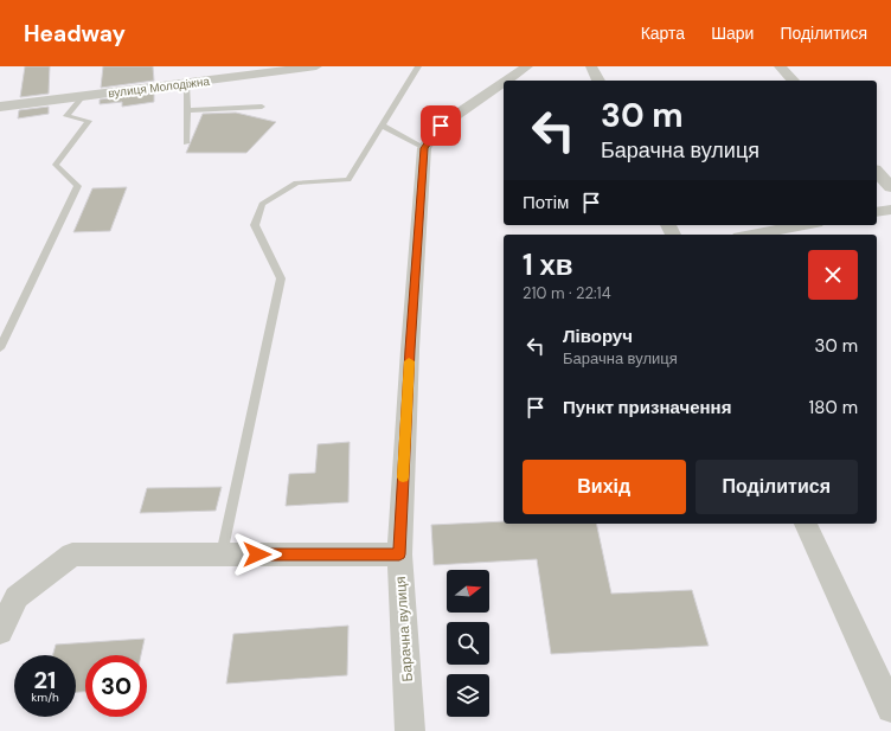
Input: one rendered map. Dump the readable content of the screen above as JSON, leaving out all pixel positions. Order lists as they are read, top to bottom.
{
  "streets": {
    "street": ["вулиця Молодіжна", "Барачна вулиця"]
  },
  "north": "right",
  "page": {
    "header": "Headway",
    "nav": ["Карта", "Шари", "Поділитися"],
    "turn": ["30 m", "Барачна вулиця"],
    "then": "Потім",
    "heading": ["1 хв", "210 m · 22:14"],
    "list": [
      {
        "name": "Ліворуч",
        "note": "Барачна вулиця",
        "value": "30 m"
      },
      {
        "name": "Пункт призначення",
        "value": "180 m"
      }
    ],
    "buttons": ["Вихід", "Поділитися"],
    "speed": "21 km/h",
    "limit": "30"
  }
}
